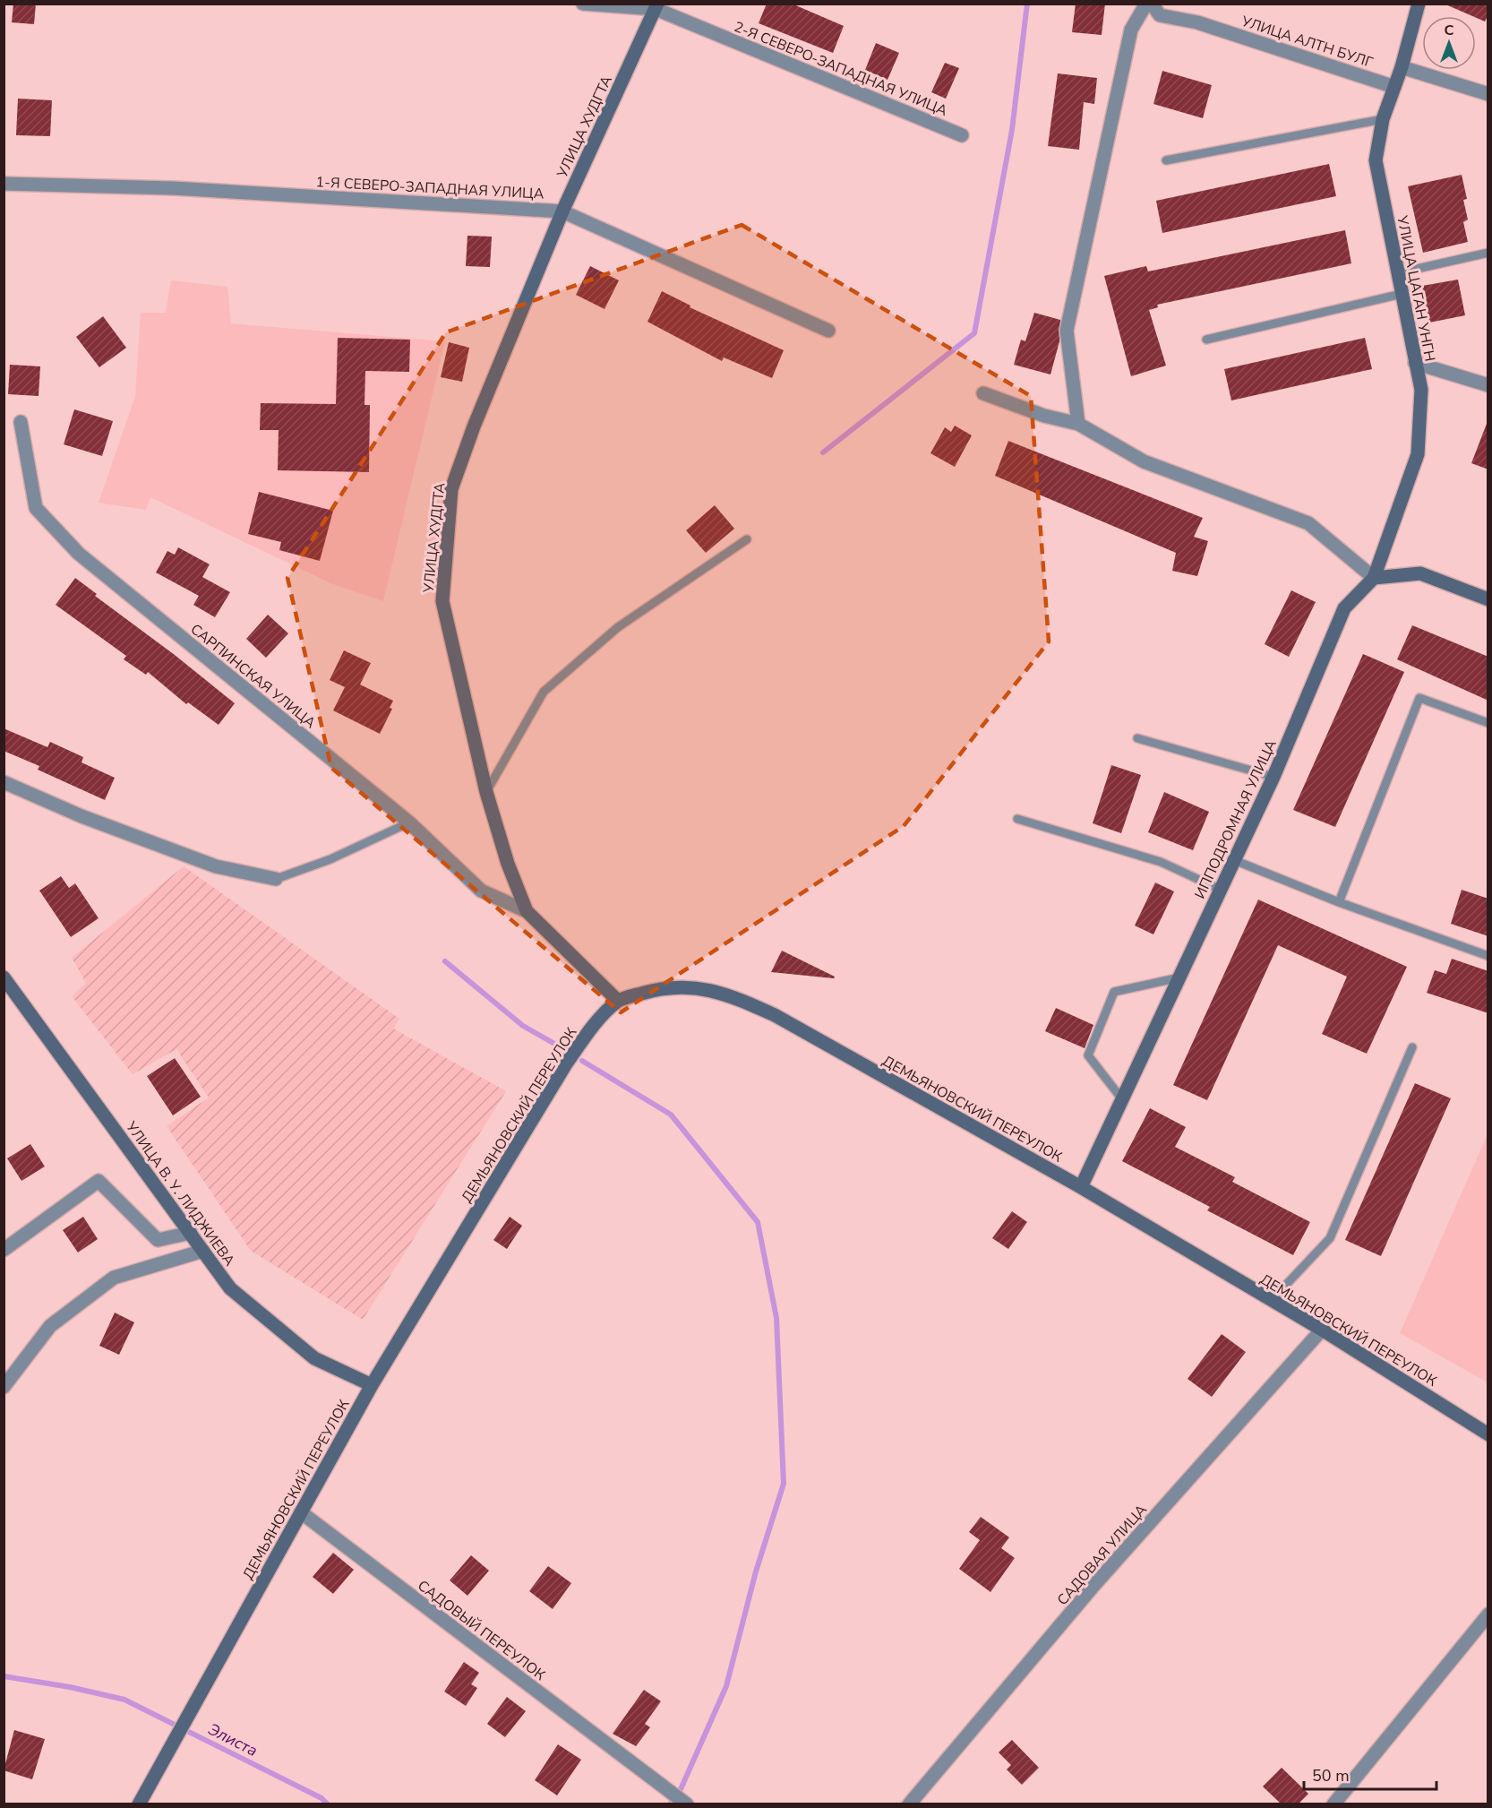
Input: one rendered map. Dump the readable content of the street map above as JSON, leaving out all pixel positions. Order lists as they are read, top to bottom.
{
  "streets": {
    "street": [
      "УЛИЦА АЛТН БУЛГ",
      "2-Я СЕВЕРО-ЗАПАДНАЯ УЛИЦА",
      "УЛИЦА ХУДГТА",
      "1-Я СЕВЕРО-ЗАПАДНАЯ УЛИЦА",
      "УЛИЦА ЦАГАН УНГН",
      "САРПИНСКАЯ УЛИЦА",
      "ИППОДРОМНАЯ УЛИЦА",
      "ДЕМЬЯНОВСКИЙ ПЕРЕУЛОК",
      "УЛИЦА В. У. ЛИДЖИЕВА",
      "САДОВАЯ УЛИЦА",
      "САДОВЫЙ ПЕРЕУЛОК"
    ]
  },
  "crossings": [
    ["УЛИЦА АЛТН БУЛГ", "УЛИЦА ЦАГАН УНГН"],
    ["2-Я СЕВЕРО-ЗАПАДНАЯ УЛИЦА", "УЛИЦА ХУДГТА"],
    ["УЛИЦА ХУДГТА", "1-Я СЕВЕРО-ЗАПАДНАЯ УЛИЦА"],
    ["УЛИЦА ХУДГТА", "САРПИНСКАЯ УЛИЦА"],
    ["УЛИЦА ХУДГТА", "ДЕМЬЯНОВСКИЙ ПЕРЕУЛОК"],
    ["УЛИЦА ЦАГАН УНГН", "ИППОДРОМНАЯ УЛИЦА"],
    ["ИППОДРОМНАЯ УЛИЦА", "ДЕМЬЯНОВСКИЙ ПЕРЕУЛОК"],
    ["ДЕМЬЯНОВСКИЙ ПЕРЕУЛОК", "УЛИЦА В. У. ЛИДЖИЕВА"],
    ["ДЕМЬЯНОВСКИЙ ПЕРЕУЛОК", "САДОВАЯ УЛИЦА"],
    ["ДЕМЬЯНОВСКИЙ ПЕРЕУЛОК", "САДОВЫЙ ПЕРЕУЛОК"]
  ],
  "water": ["Элиста"],
  "scale_bar": "50 m",
  "north": "top"
}
